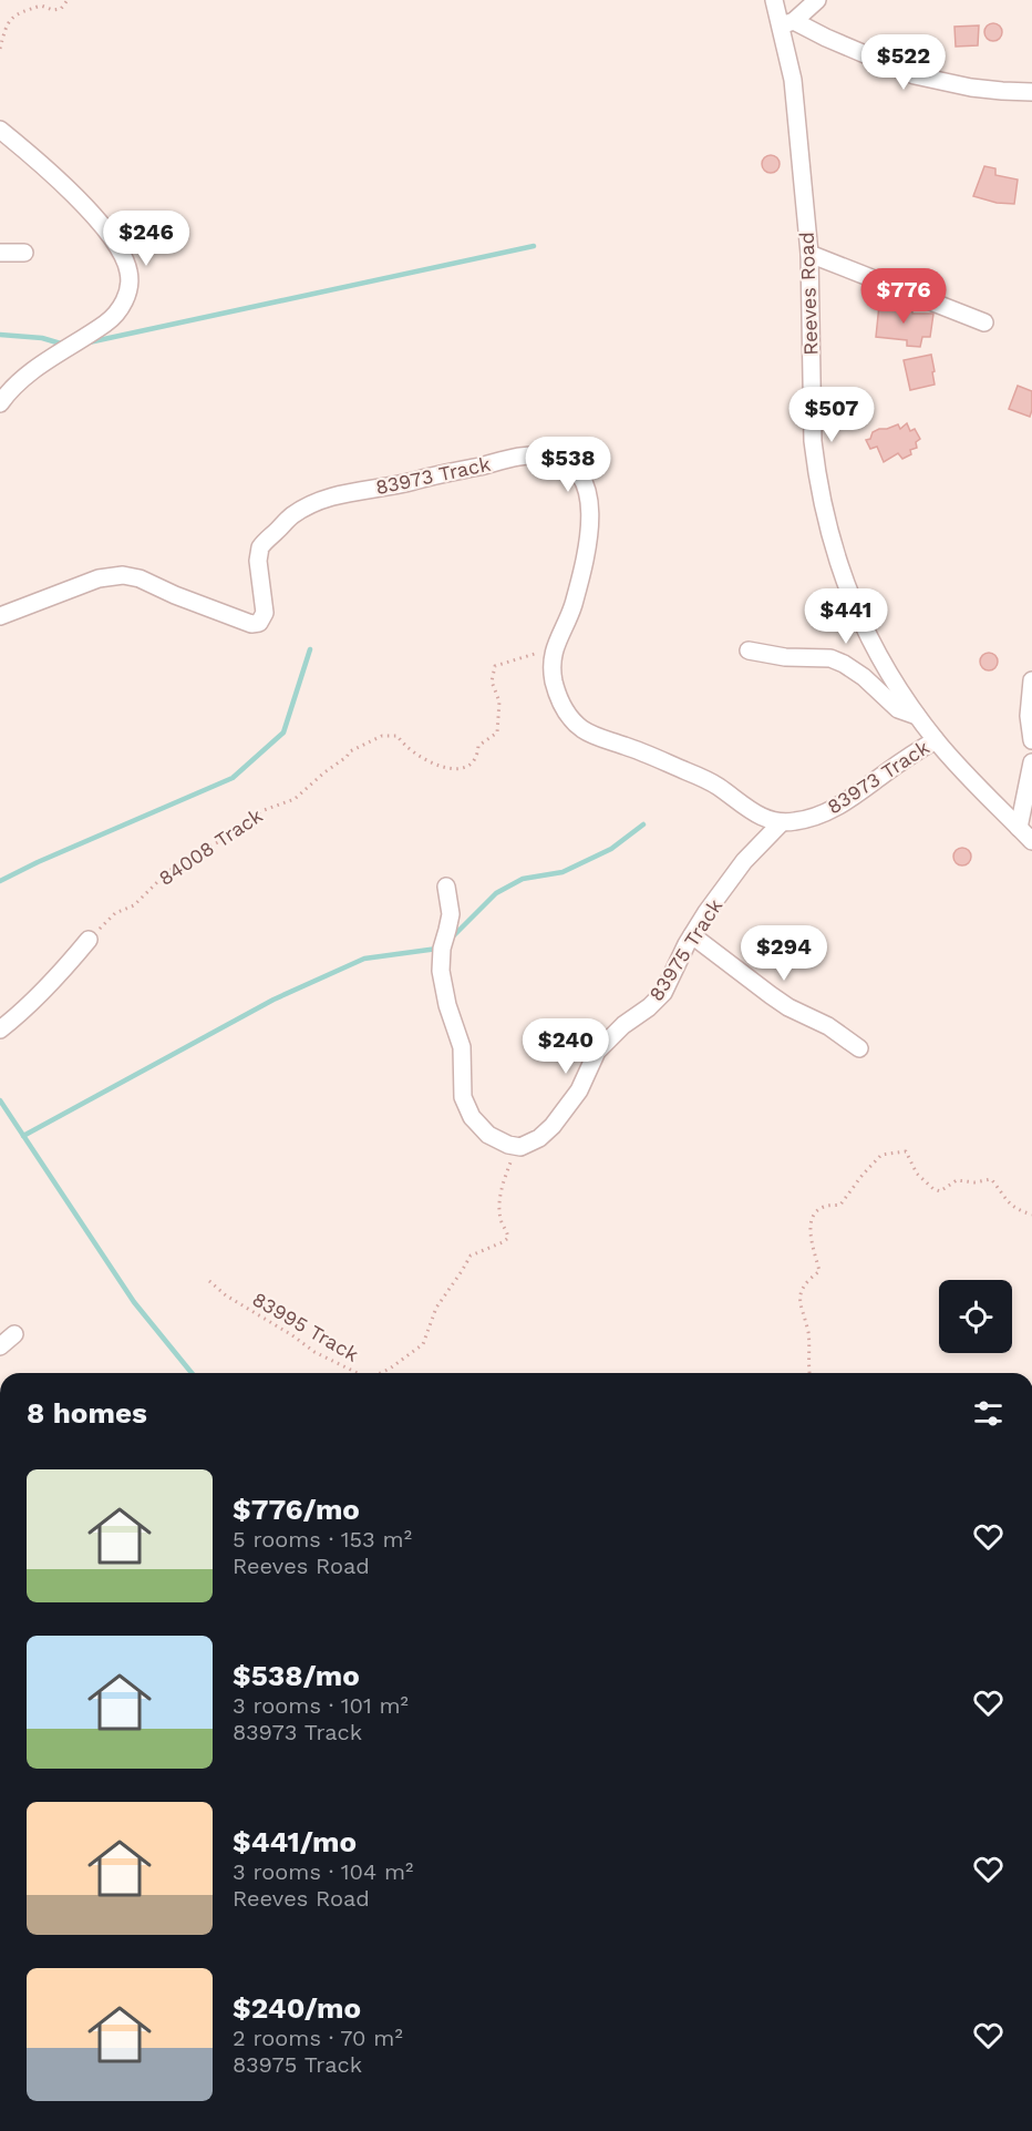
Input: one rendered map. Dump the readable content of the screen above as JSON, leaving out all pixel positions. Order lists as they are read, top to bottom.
{
  "streets": {
    "street": ["Reeves Road", "83973 Track", "83975 Track"],
    "path": ["84008 Track", "83995 Track"]
  },
  "crossings": [
    ["Reeves Road", "83973 Track"],
    ["83973 Track", "84008 Track"],
    ["83973 Track", "83975 Track"],
    ["83975 Track", "83995 Track"]
  ],
  "page": {
    "price": [
      "$522",
      "$246",
      "$776",
      "$507",
      "$538",
      "$441",
      "$294",
      "$240"
    ],
    "heading": "8 homes",
    "list": [
      {
        "name": "$776/mo",
        "note": "5 rooms · 153 m² · Reeves Road"
      },
      {
        "name": "$538/mo",
        "note": "3 rooms · 101 m² · 83973 Track"
      },
      {
        "name": "$441/mo",
        "note": "3 rooms · 104 m² · Reeves Road"
      },
      {
        "name": "$240/mo",
        "note": "2 rooms · 70 m² · 83975 Track"
      }
    ]
  }
}
